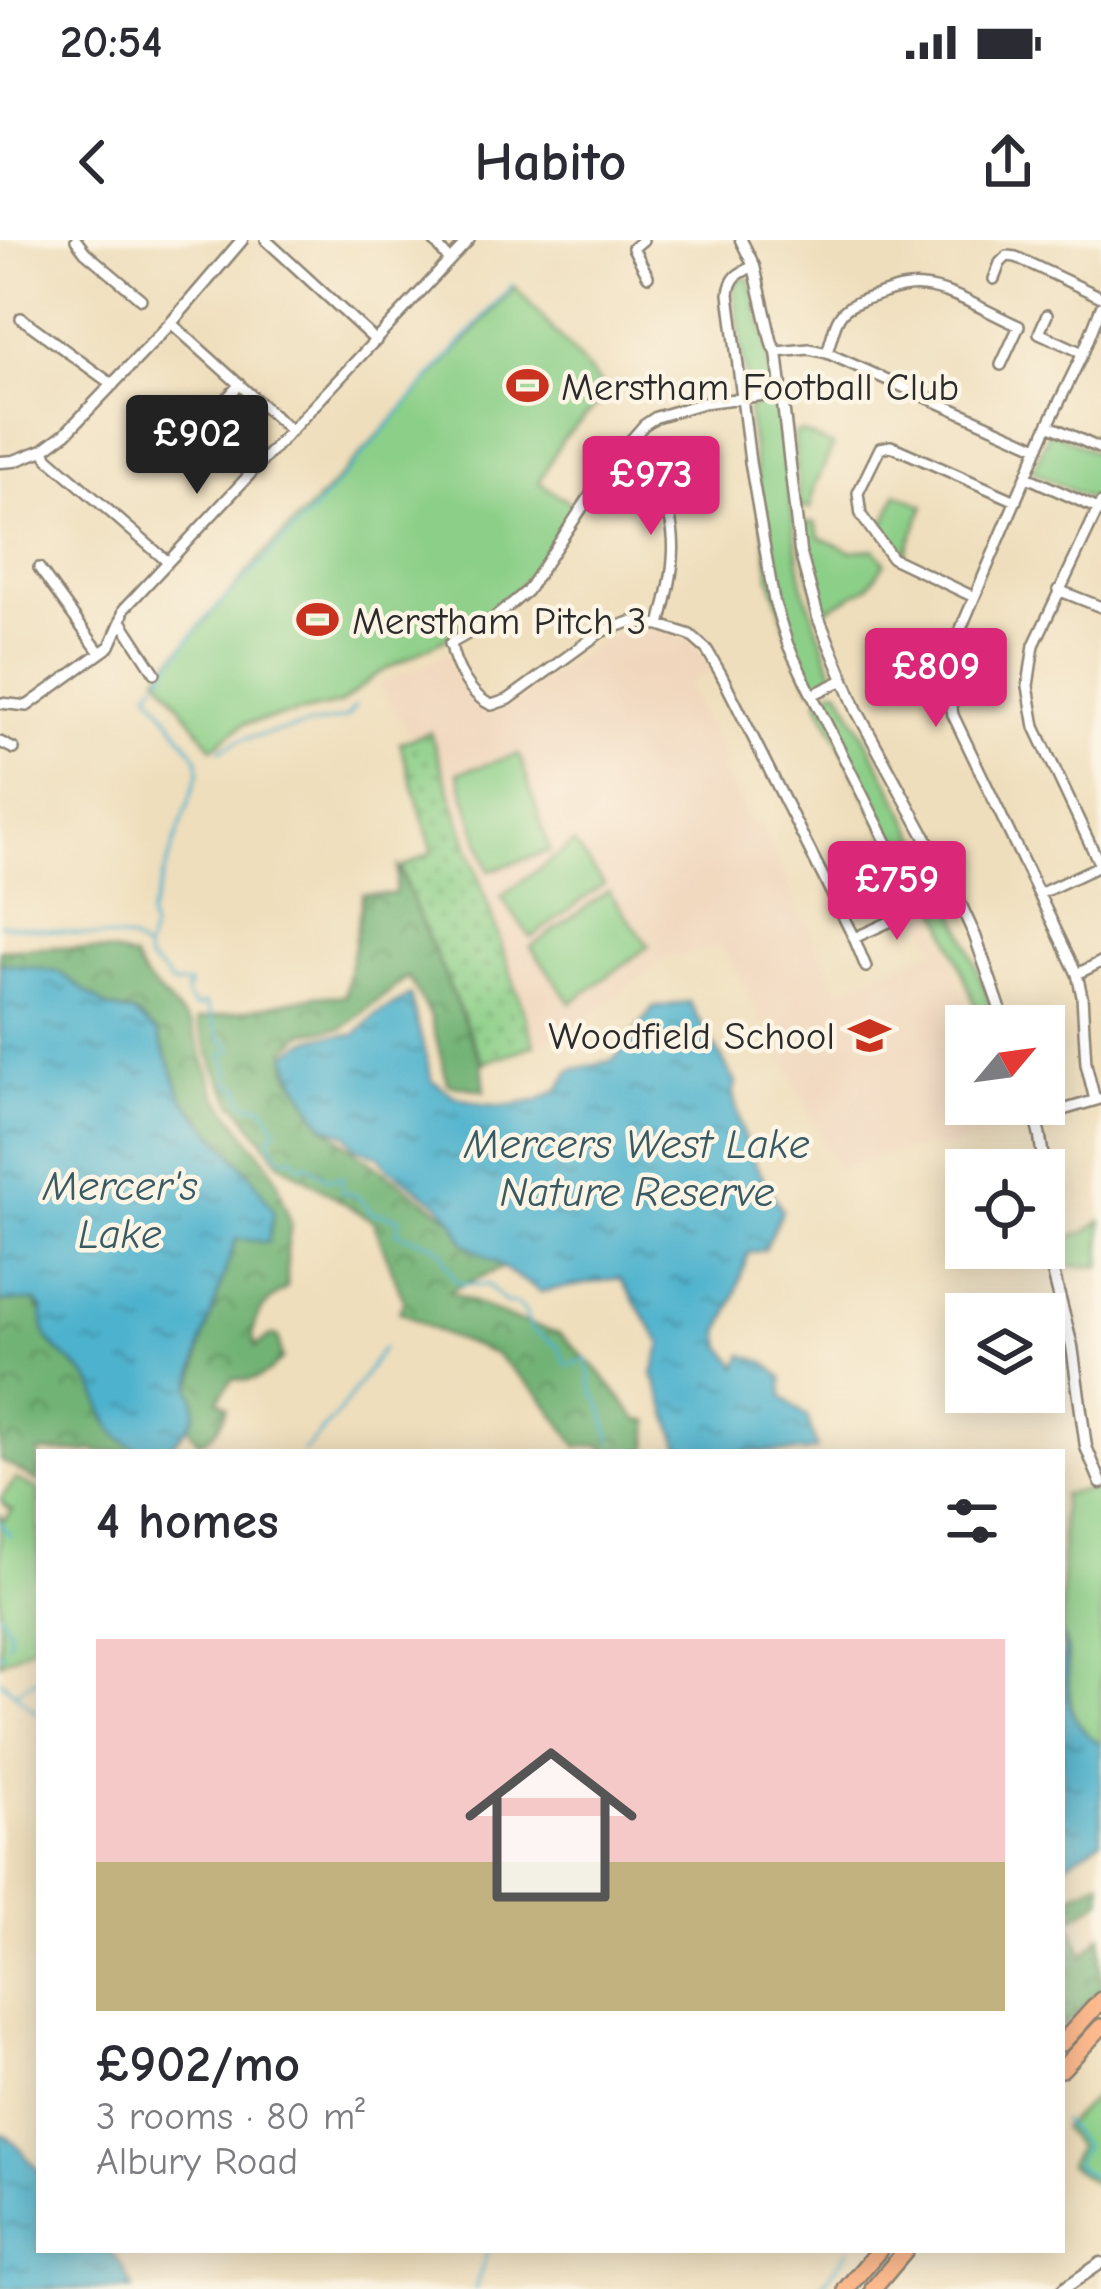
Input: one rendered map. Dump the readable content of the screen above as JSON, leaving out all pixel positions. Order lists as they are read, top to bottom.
{
  "water": ["Mercers West Lake Nature Reserve", "Mercer's Lake"],
  "places": {
    "sports": ["Merstham Football Club", "Merstham Pitch 3"],
    "school or university": ["Woodfield School"]
  },
  "north": "top right",
  "page": {
    "status": "20:54",
    "header": "Habito",
    "price": [
      "£902",
      "£973",
      "£809",
      "£759"
    ],
    "heading": "4 homes",
    "list": [
      {
        "name": "£902/mo",
        "note": "3 rooms · 80 m² · Albury Road"
      }
    ]
  }
}
